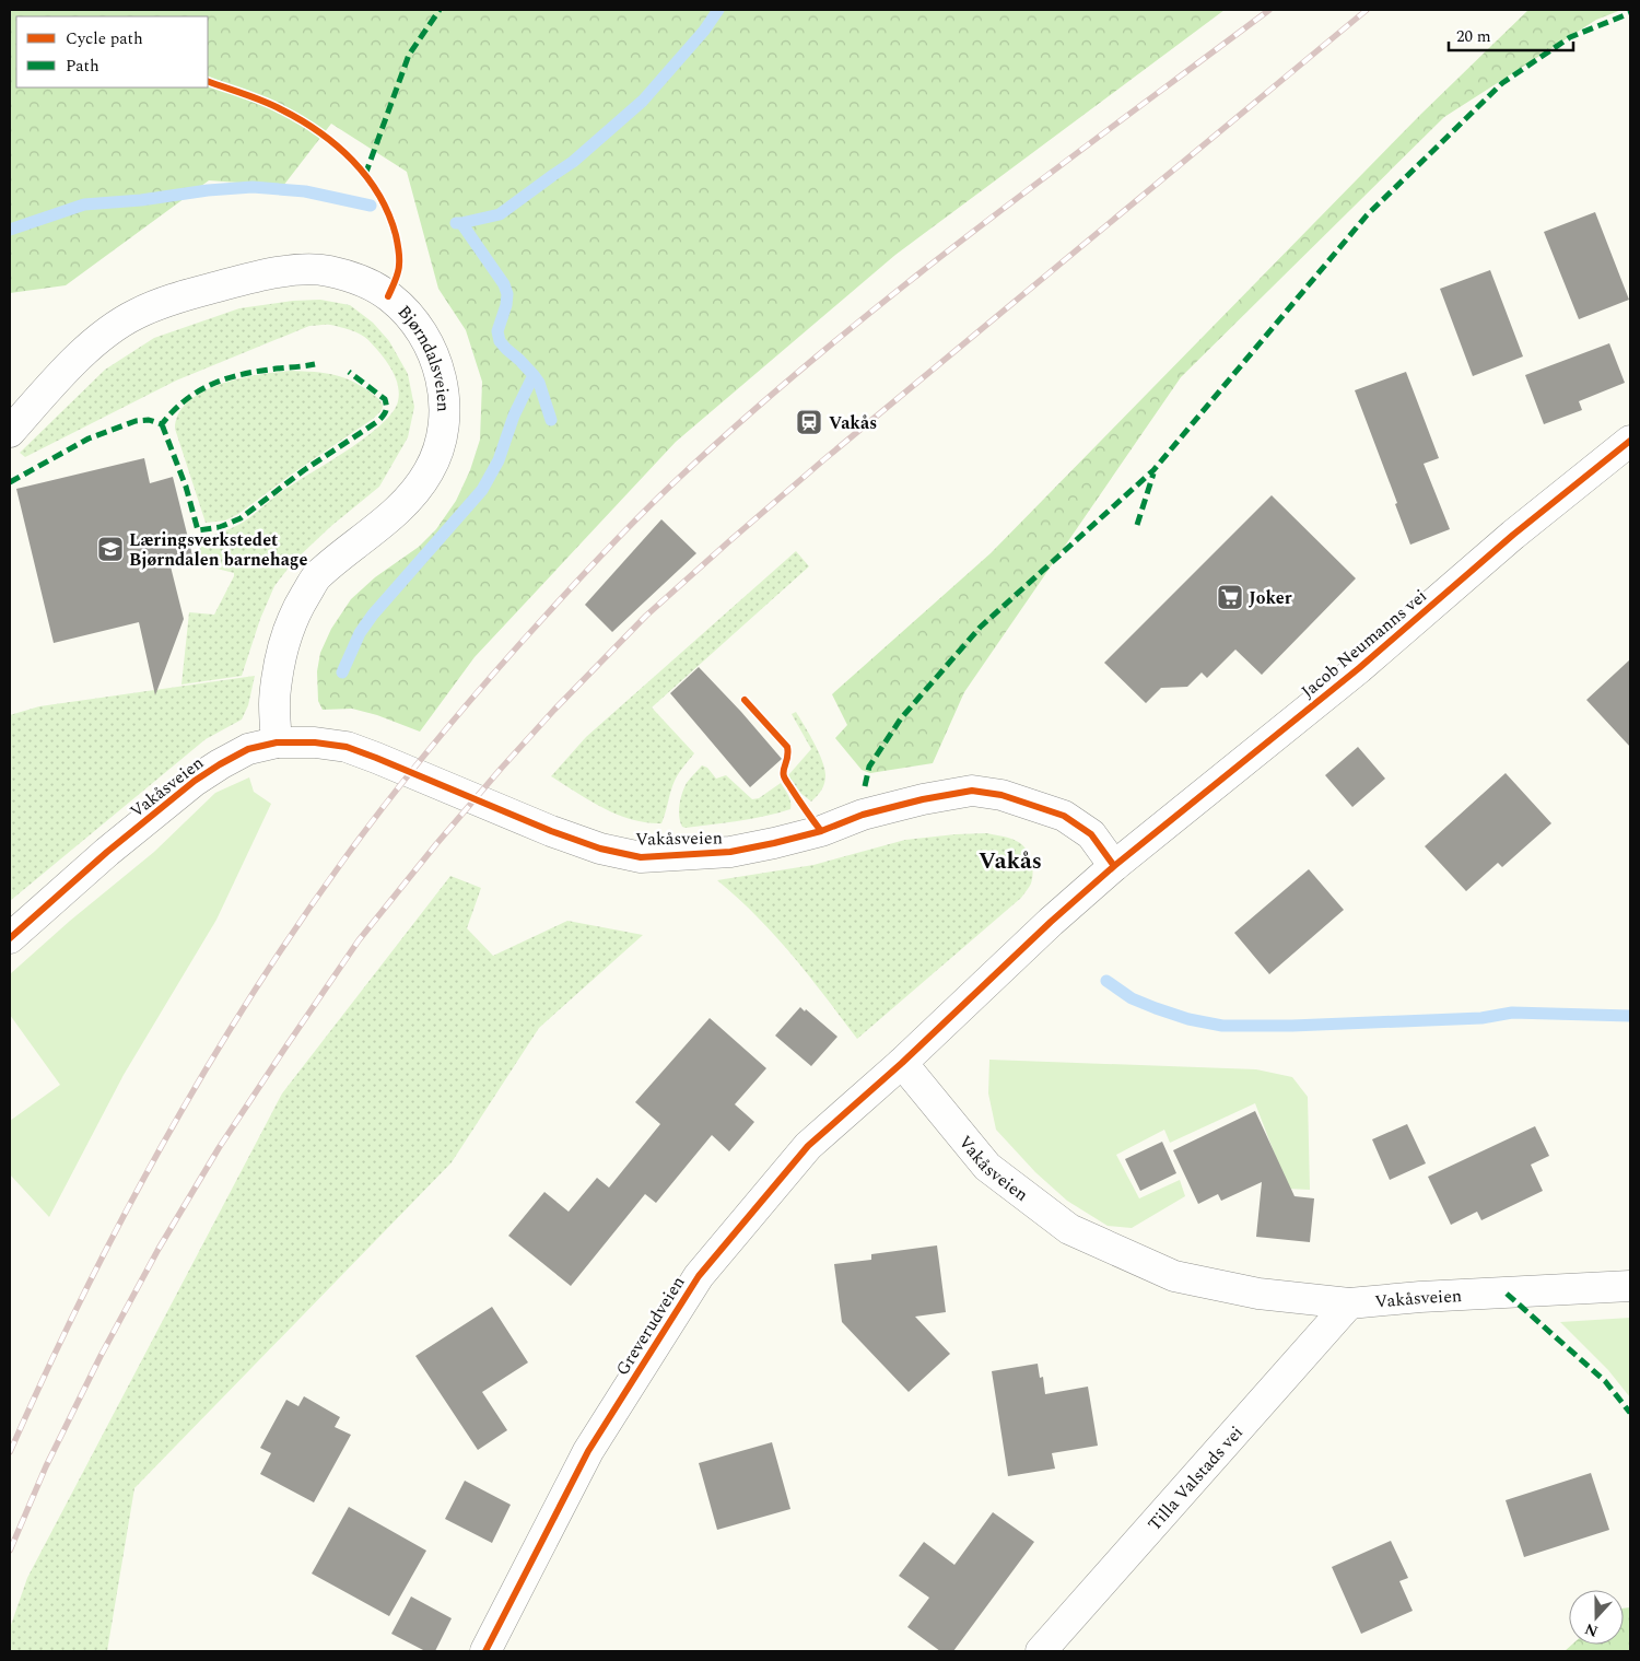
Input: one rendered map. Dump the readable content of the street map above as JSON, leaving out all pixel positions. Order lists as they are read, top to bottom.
{
  "streets": {
    "street": [
      "Bjørndalsveien",
      "Jacob Neumanns vei",
      "Vakåsveien",
      "Greverudveien",
      "Tilla Valstads vei"
    ]
  },
  "crossings": [
    ["Bjørndalsveien", "Vakåsveien"],
    ["Jacob Neumanns vei", "Vakåsveien"],
    ["Vakåsveien", "Greverudveien"],
    ["Vakåsveien", "Tilla Valstads vei"]
  ],
  "districts": ["Vakås"],
  "places": {
    "station": ["Vakås"],
    "school or university": ["Læringsverkstedet Bjørndalen barnehage"],
    "supermarket": ["Joker"]
  },
  "legend": ["Cycle path", "Path"],
  "scale_bar": "20 m",
  "north": "bottom"
}
